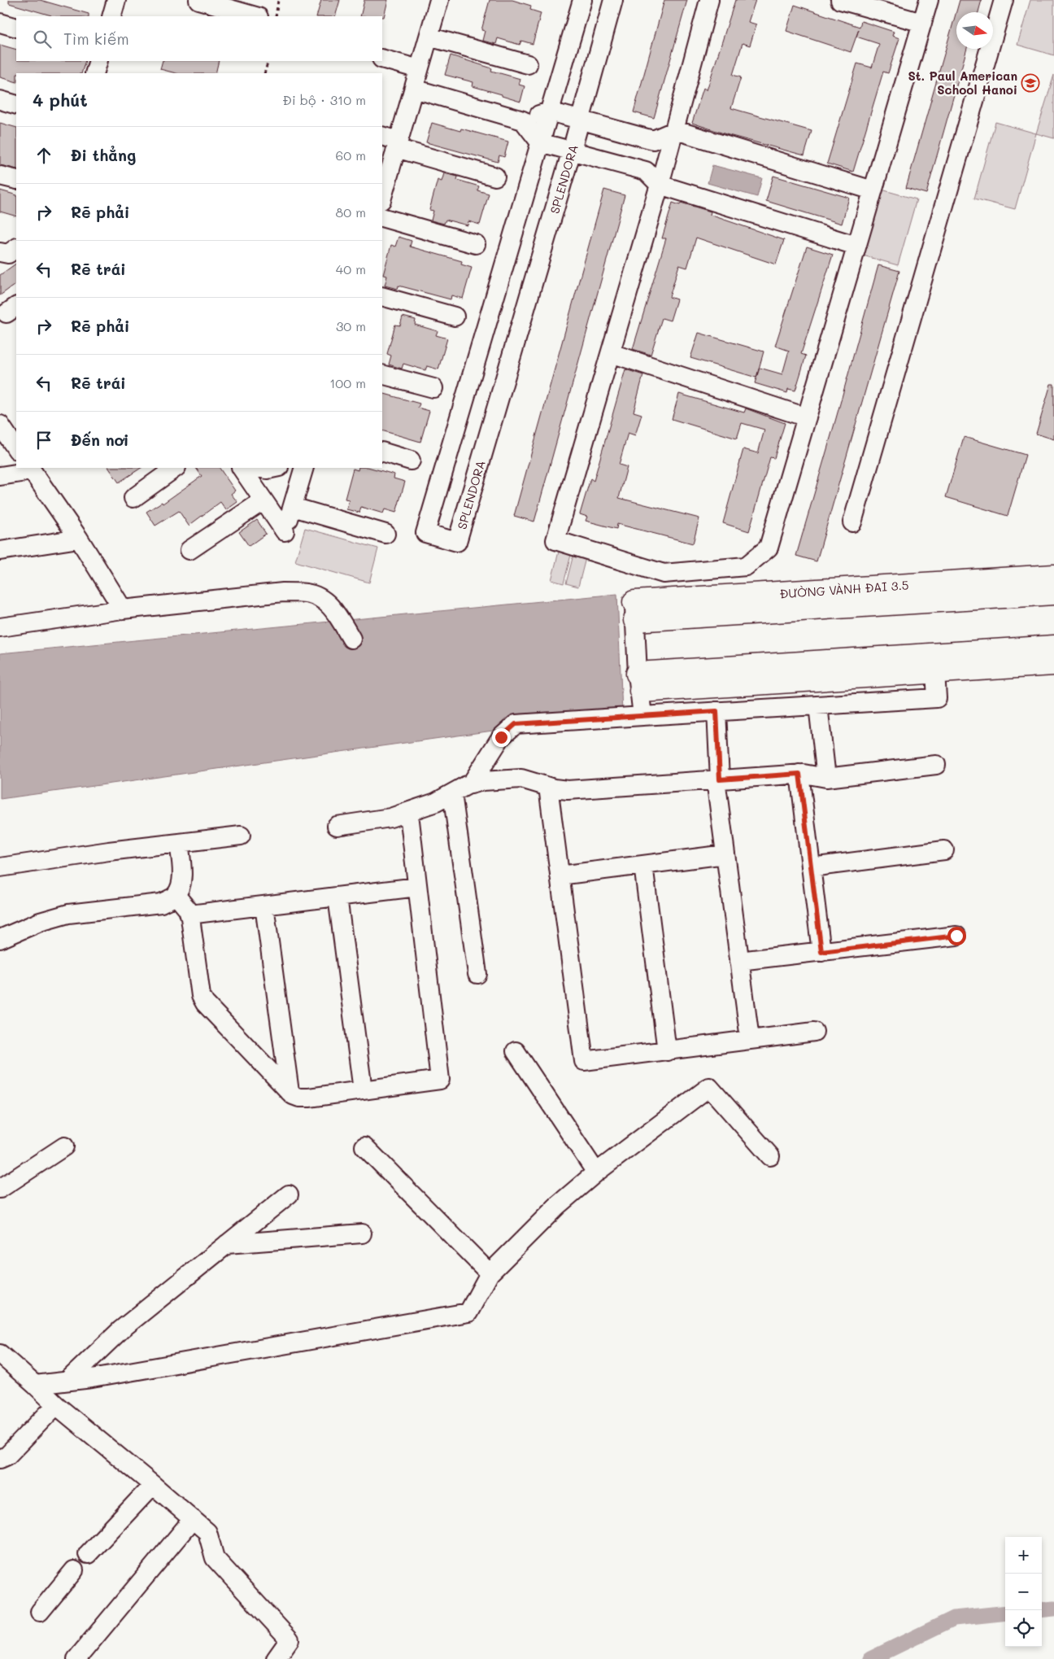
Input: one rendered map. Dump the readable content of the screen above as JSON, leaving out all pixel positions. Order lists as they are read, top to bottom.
{
  "streets": {
    "main road": ["ĐƯỜNG VÀNH ĐAI 3.5"],
    "street": ["SPLENDORA"]
  },
  "places": {
    "school or university": ["St. Paul American School Hanoi"]
  },
  "north": "right",
  "page": {
    "search": "Tìm kiếm",
    "heading": ["4 phút", "Đi bộ · 310 m"],
    "list": [
      ["Đi thẳng", "60 m"],
      ["Rẽ phải", "80 m"],
      ["Rẽ trái", "40 m"],
      ["Rẽ phải", "30 m"],
      ["Rẽ trái", "100 m"],
      "Đến nơi"
    ],
    "map_buttons": ["+", "−"]
  }
}
